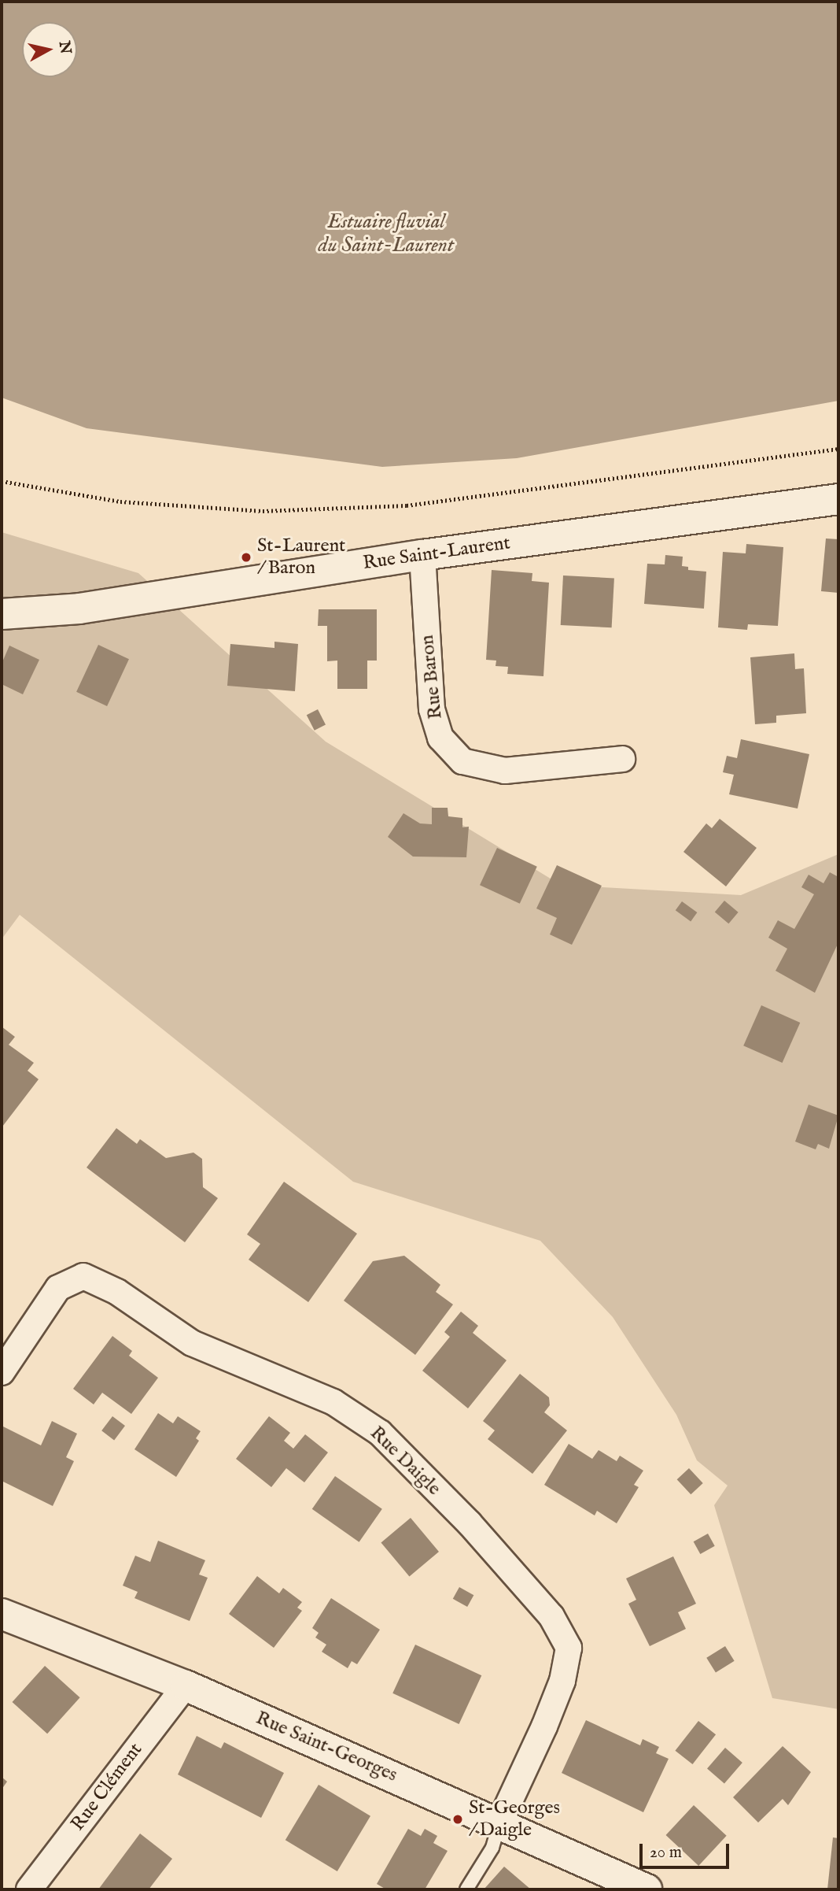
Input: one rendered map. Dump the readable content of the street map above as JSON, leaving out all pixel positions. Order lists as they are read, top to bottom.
{
  "streets": {
    "street": [
      "Rue Saint-Laurent",
      "Rue Baron",
      "Rue Daigle",
      "Rue Saint-Georges",
      "Rue Clément"
    ]
  },
  "crossings": [
    ["Rue Saint-Laurent", "Rue Baron"],
    ["Rue Daigle", "Rue Saint-Georges"],
    ["Rue Saint-Georges", "Rue Clément"]
  ],
  "water": ["Estuaire fluvial du Saint-Laurent"],
  "places": ["St-Laurent / Baron", "St-Georges / Daigle"],
  "scale_bar": "20 m",
  "north": "right"
}
